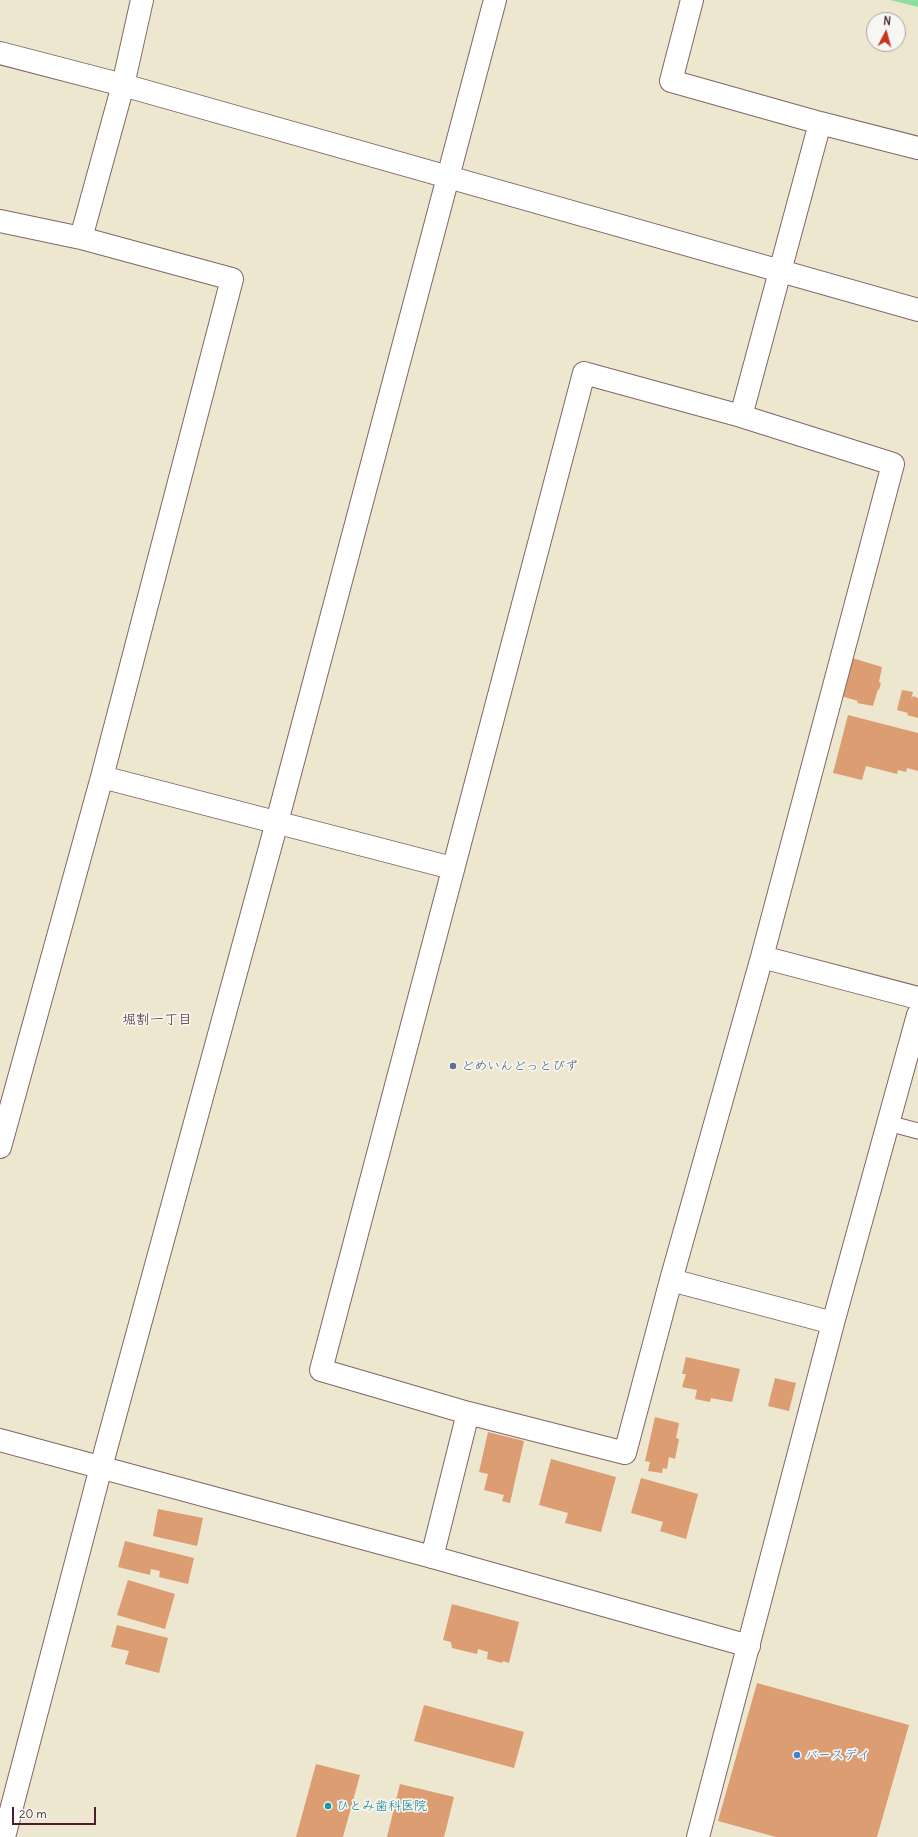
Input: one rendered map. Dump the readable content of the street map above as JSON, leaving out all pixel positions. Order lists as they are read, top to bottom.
{
  "districts": ["堀割一丁目"],
  "places": ["どめいんどっとびず", "バースデイ", "ひとみ歯科医院"],
  "scale_bar": "20 m",
  "north": "top"
}
